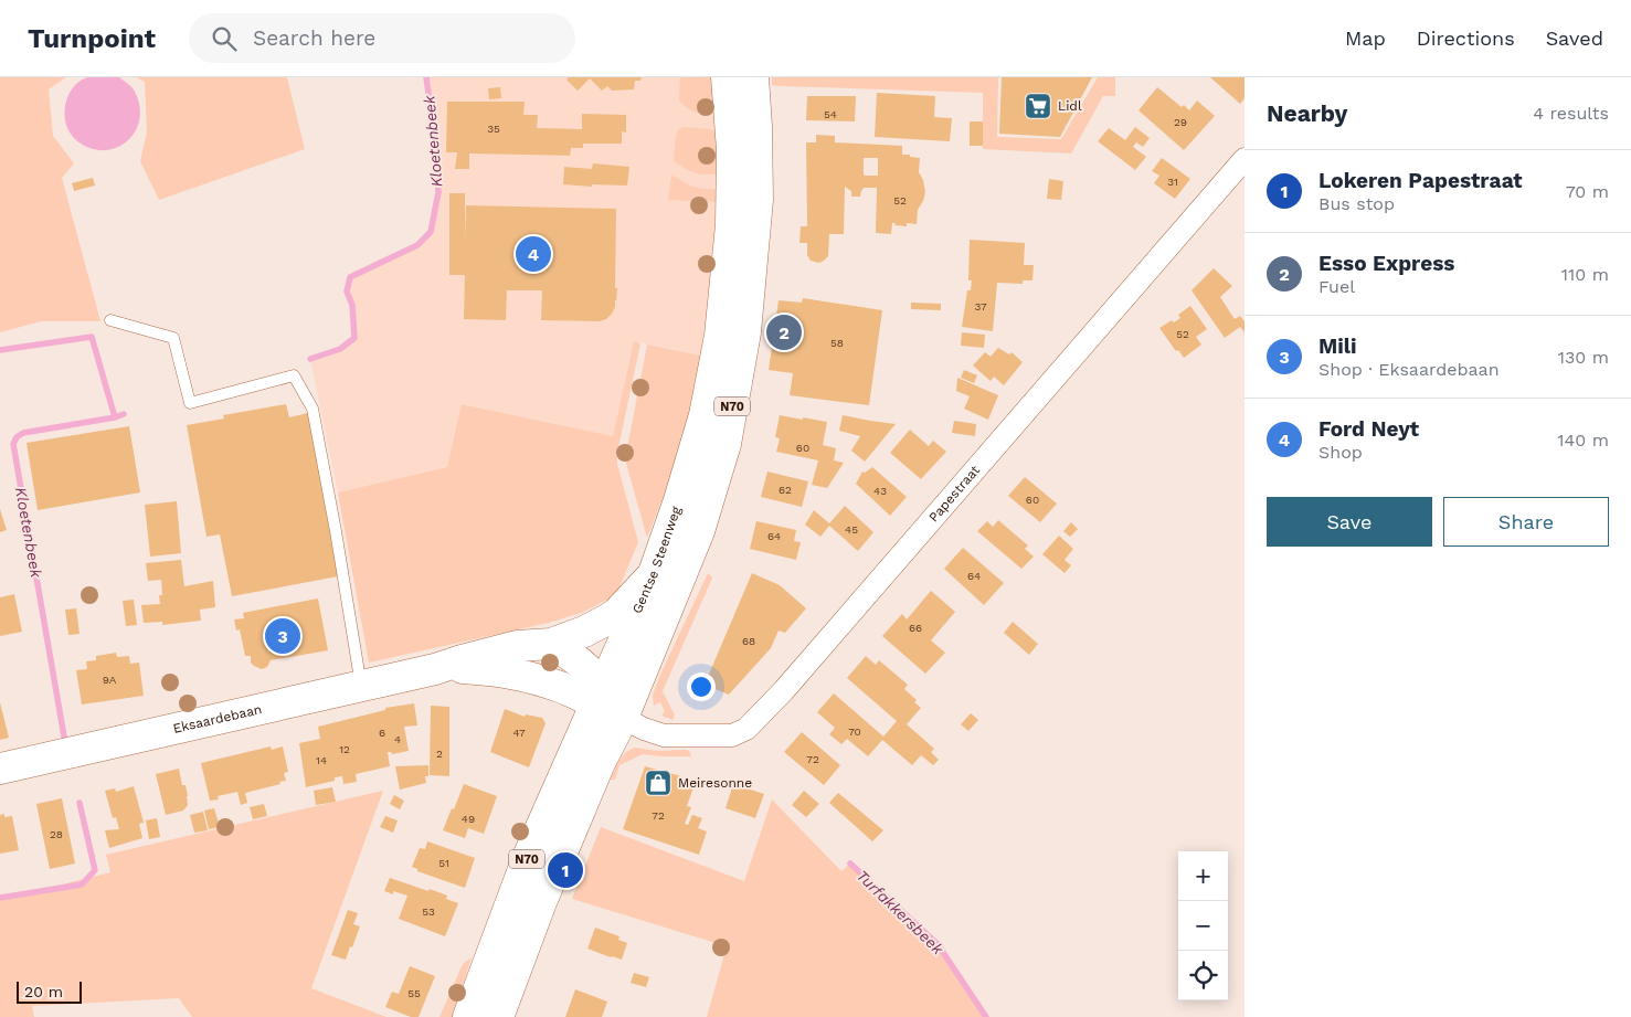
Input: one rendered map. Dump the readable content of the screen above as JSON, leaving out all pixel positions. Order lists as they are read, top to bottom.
{
  "streets": {
    "main road": ["N70", "Gentse Steenweg", "Eksaardebaan"],
    "street": ["Papestraat"]
  },
  "crossings": [
    ["Papestraat", "Gentse Steenweg"],
    ["Gentse Steenweg", "Eksaardebaan"]
  ],
  "water": ["Kloetenbeek", "Turfakkersbeek"],
  "places": {
    "supermarket": ["Lidl"],
    "shop": ["Meiresonne"]
  },
  "house_numbers": [
    "54",
    "29",
    "35",
    "31",
    "52",
    "37",
    "52",
    "58",
    "60",
    "62",
    "43",
    "60",
    "45",
    "64",
    "64",
    "66",
    "68",
    "9A",
    "70",
    "6",
    "47",
    "4",
    "12",
    "2",
    "72",
    "14",
    "72",
    "49",
    "28",
    "51",
    "53",
    "55"
  ],
  "scale_bar": "20 m",
  "page": {
    "header": "Turnpoint",
    "search": "Search here",
    "nav": ["Map", "Directions", "Saved"],
    "heading": ["Nearby", "4 results"],
    "list": [
      {
        "mark": "1",
        "name": "Lokeren Papestraat",
        "note": "Bus stop",
        "value": "70 m"
      },
      {
        "mark": "2",
        "name": "Esso Express",
        "note": "Fuel",
        "value": "110 m"
      },
      {
        "mark": "3",
        "name": "Mili",
        "note": "Shop · Eksaardebaan",
        "value": "130 m"
      },
      {
        "mark": "4",
        "name": "Ford Neyt",
        "note": "Shop",
        "value": "140 m"
      }
    ],
    "pins": [
      "4",
      "2",
      "3",
      "1"
    ],
    "buttons": ["Save", "Share"],
    "map_buttons": ["+", "−"],
    "scale": "20 m"
  }
}
